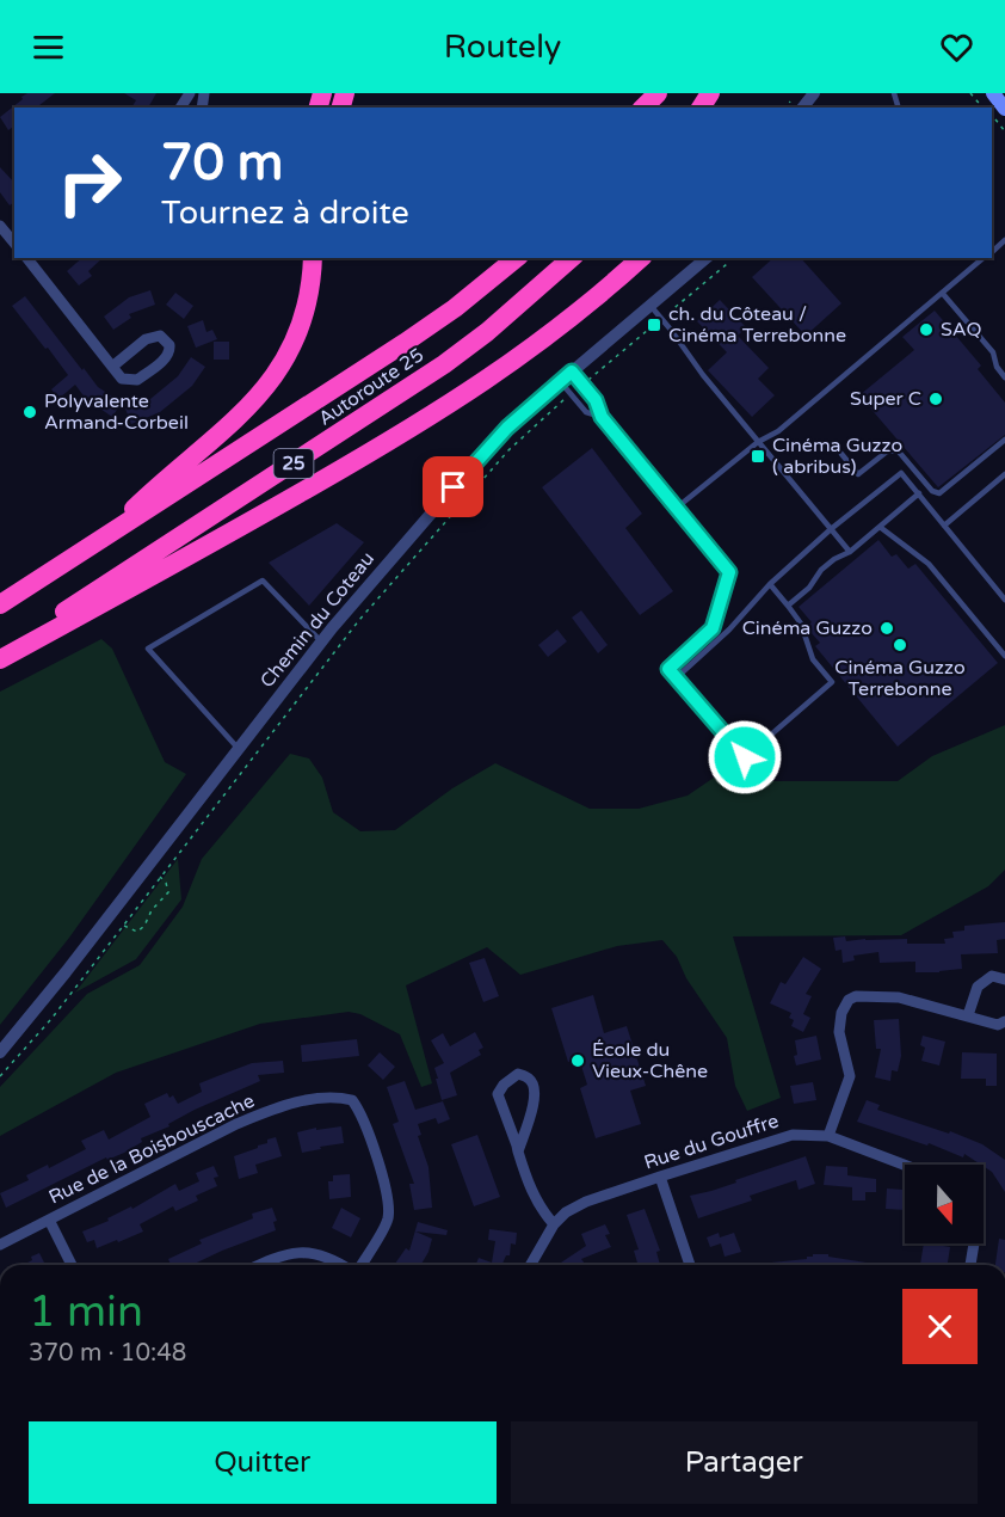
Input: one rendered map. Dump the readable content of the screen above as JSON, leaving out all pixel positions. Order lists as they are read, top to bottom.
{
  "streets": {
    "highway": ["Autoroute 25", "25"],
    "street": ["Chemin du Coteau", "Rue du Gouffre", "Rue de la Boisbouscache"]
  },
  "places": {
    "transit": ["ch. du Côteau / Cinéma Terrebonne", "Cinéma Guzzo ( abribus)"],
    "other": [
      "SAQ",
      "Super C",
      "Polyvalente Armand-Corbeil",
      "Cinéma Guzzo",
      "Cinéma Guzzo Terrebonne",
      "École du Vieux-Chêne"
    ]
  },
  "north": "bottom",
  "page": {
    "header": "Routely",
    "turn": ["70 m", "Tournez à droite"],
    "heading": ["1 min", "370 m · 10:48"],
    "buttons": ["Quitter", "Partager"]
  }
}
